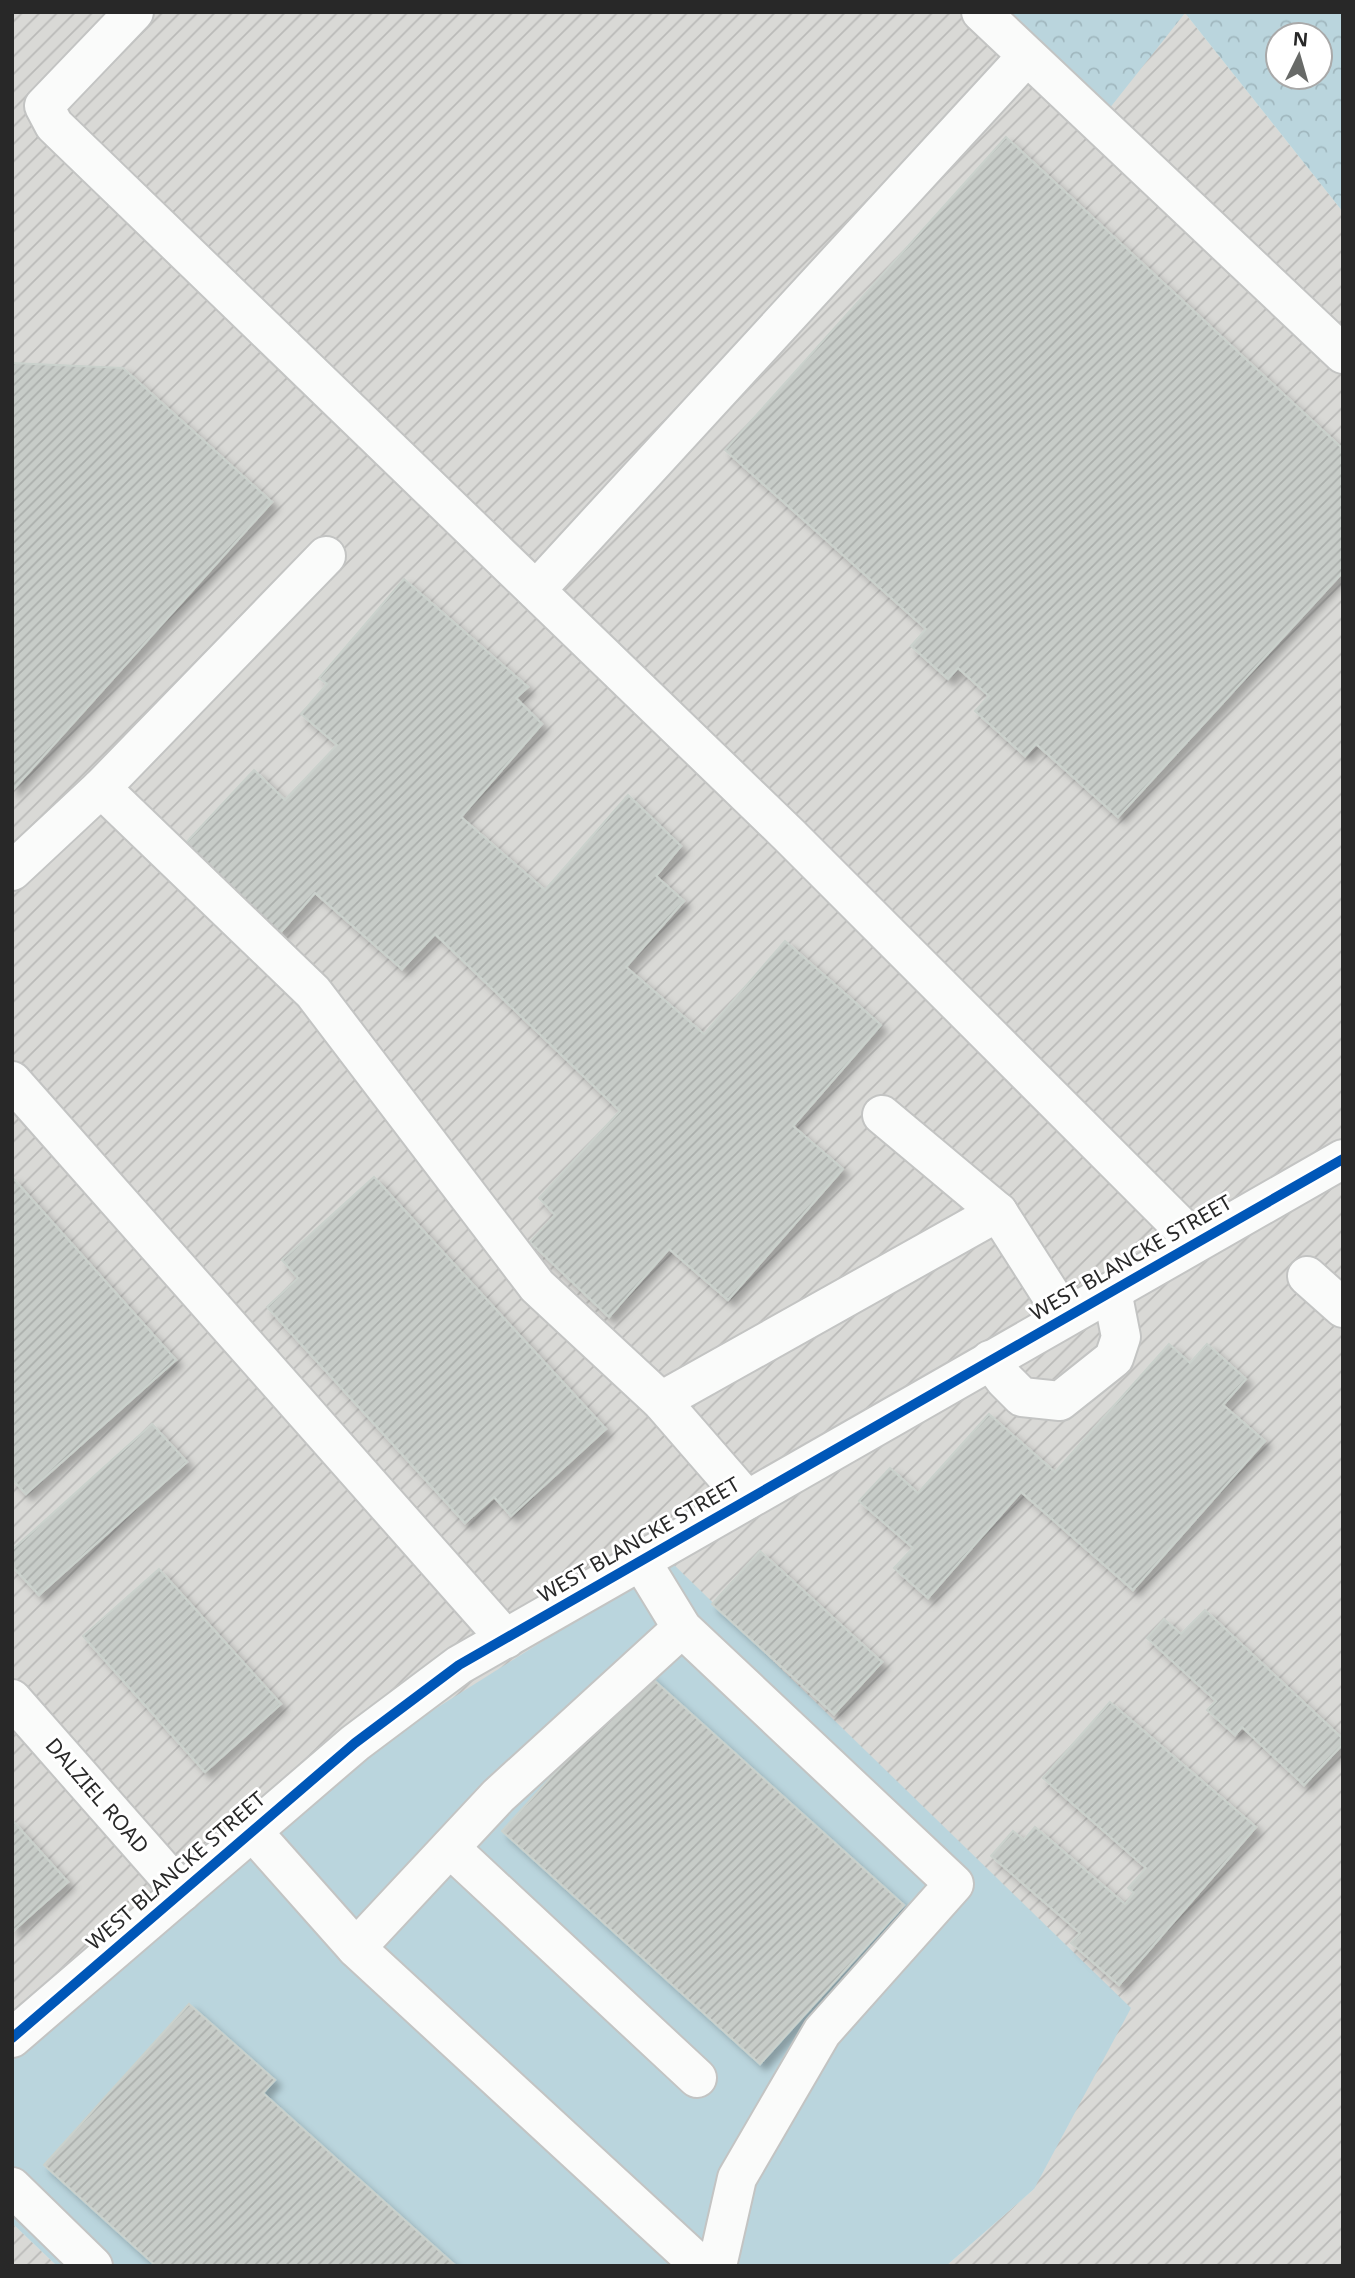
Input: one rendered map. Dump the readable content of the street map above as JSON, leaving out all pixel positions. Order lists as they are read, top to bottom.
{
  "streets": {
    "street": ["WEST BLANCKE STREET", "DALZIEL ROAD"]
  },
  "crossings": [
    ["WEST BLANCKE STREET", "DALZIEL ROAD"]
  ],
  "north": "top"
}
